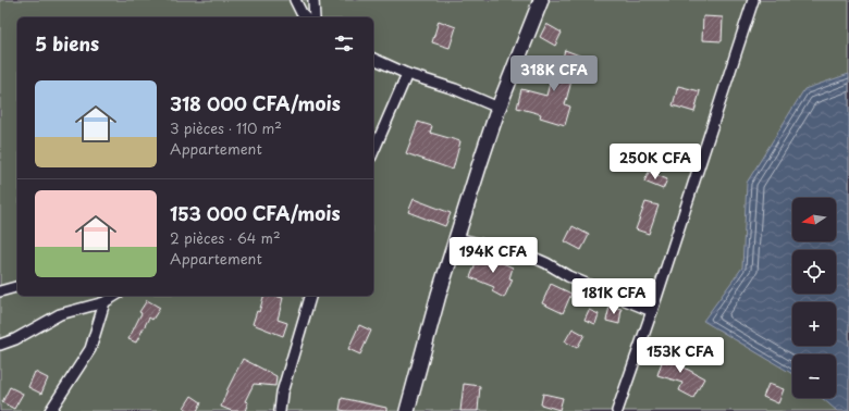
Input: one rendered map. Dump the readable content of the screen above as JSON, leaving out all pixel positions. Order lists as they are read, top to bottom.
{
  "north": "left",
  "page": {
    "heading": "5 biens",
    "price": [
      "318K CFA",
      "250K CFA",
      "194K CFA",
      "181K CFA",
      "153K CFA"
    ],
    "list": [
      {
        "name": "318 000 CFA/mois",
        "note": "3 pièces · 110 m² · Appartement"
      },
      {
        "name": "153 000 CFA/mois",
        "note": "2 pièces · 64 m² · Appartement"
      }
    ],
    "map_buttons": ["+", "−"]
  }
}
